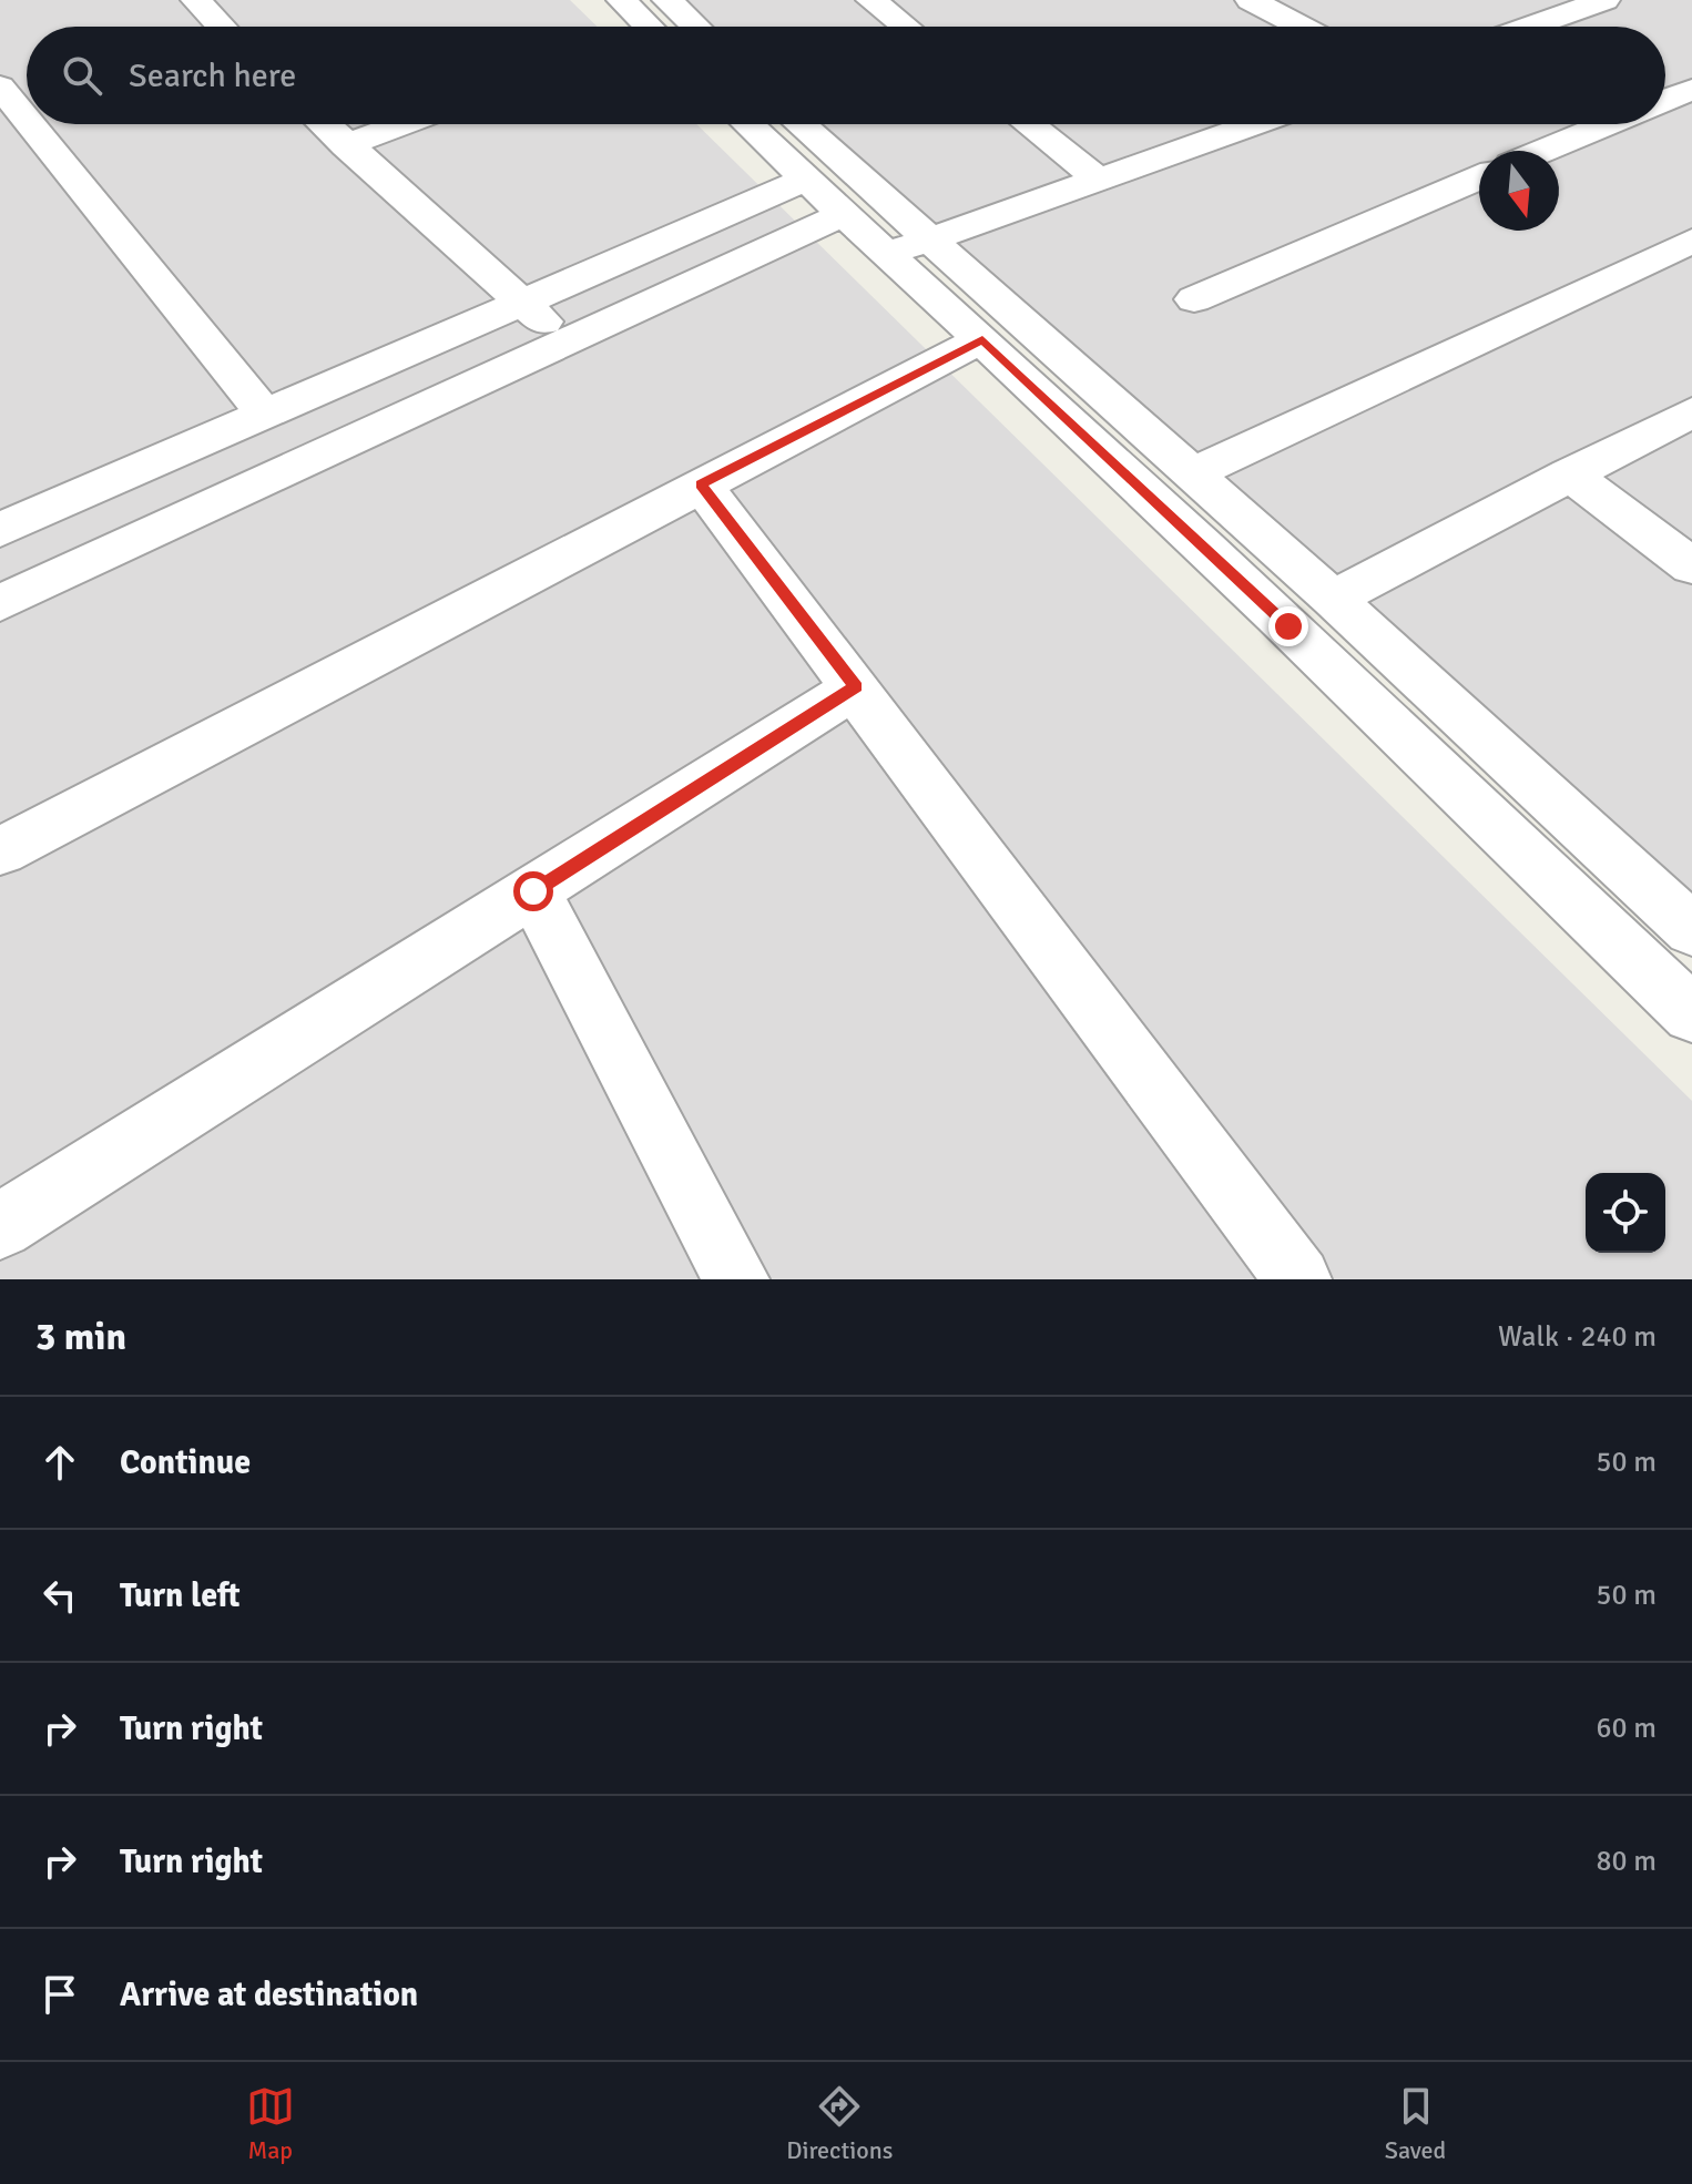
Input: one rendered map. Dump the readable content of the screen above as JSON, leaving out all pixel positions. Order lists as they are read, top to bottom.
{
  "north": "bottom",
  "page": {
    "search": "Search here",
    "heading": ["3 min", "Walk · 240 m"],
    "list": [
      ["Continue", "50 m"],
      ["Turn left", "50 m"],
      ["Turn right", "60 m"],
      ["Turn right", "80 m"],
      "Arrive at destination"
    ],
    "nav": ["Map", "Directions", "Saved"]
  }
}
